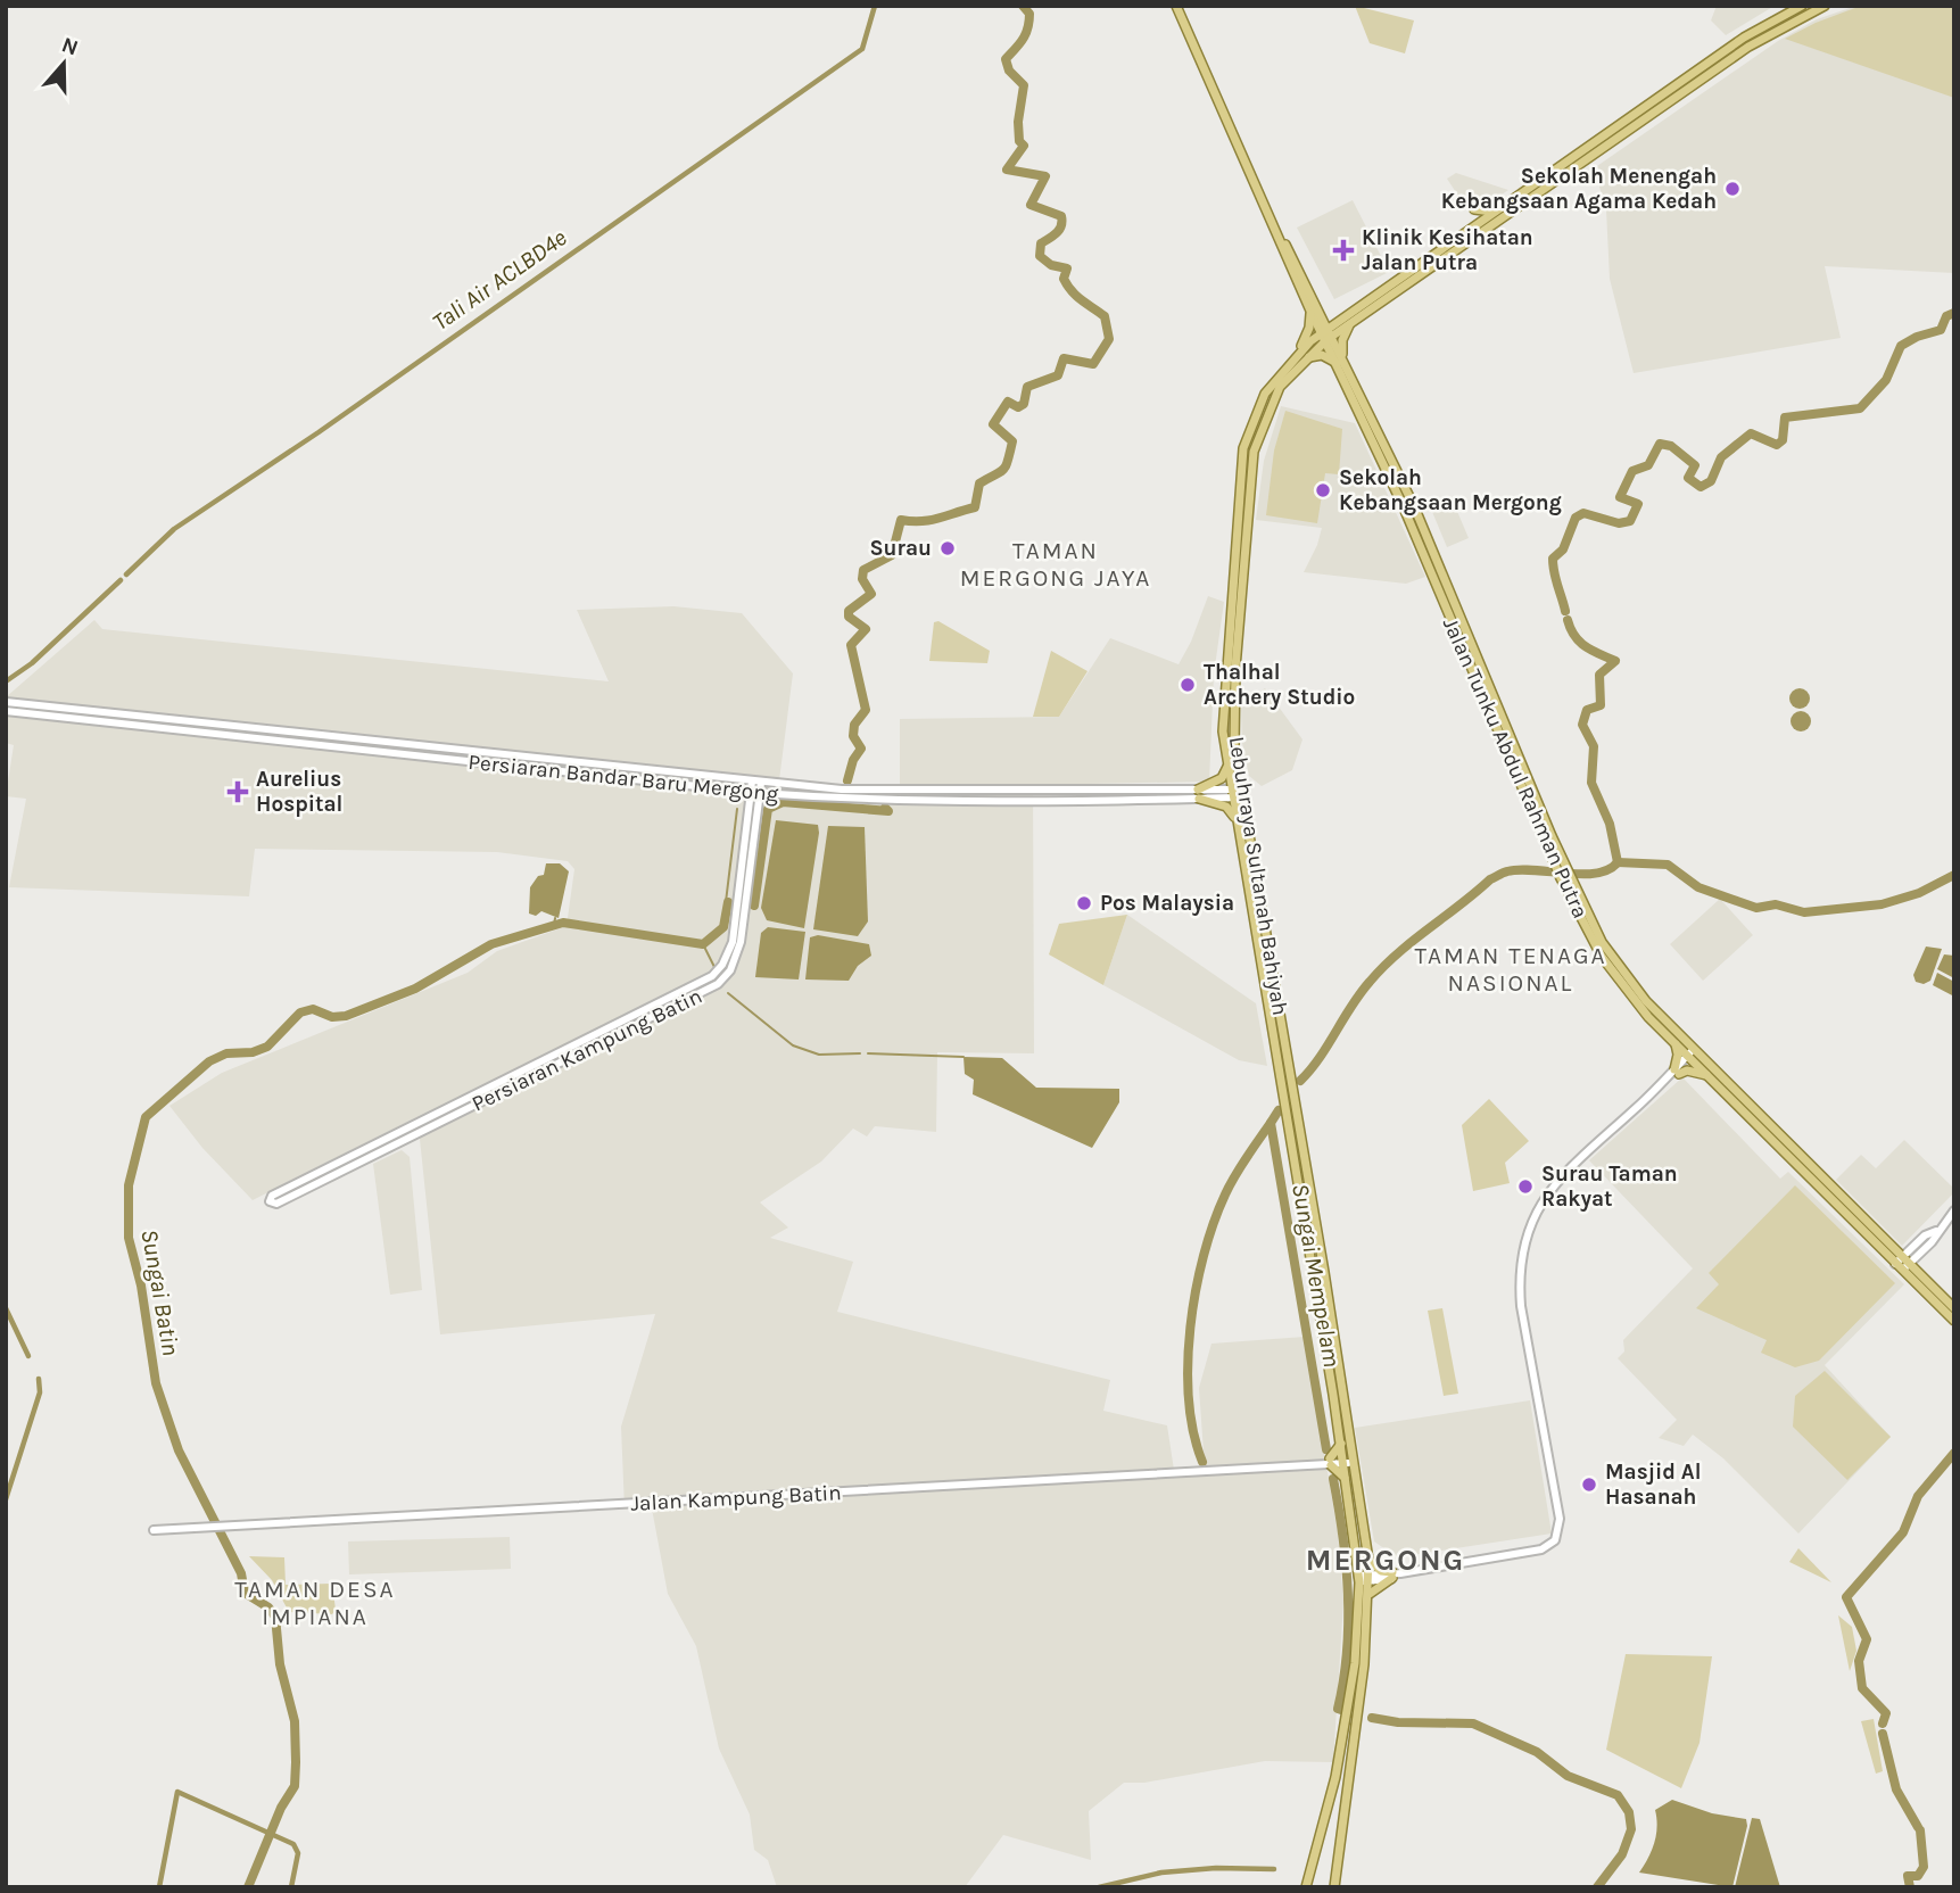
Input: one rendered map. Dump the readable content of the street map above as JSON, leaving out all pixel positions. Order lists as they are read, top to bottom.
{
  "streets": {
    "main road": ["Jalan Tunku Abdul Rahman Putra", "Lebuhraya Sultanah Bahiyah"],
    "street": ["Persiaran Bandar Baru Mergong", "Persiaran Kampung Batin", "Jalan Kampung Batin"]
  },
  "crossings": [
    ["Jalan Tunku Abdul Rahman Putra", "Lebuhraya Sultanah Bahiyah"],
    ["Persiaran Bandar Baru Mergong", "Lebuhraya Sultanah Bahiyah"],
    ["Persiaran Bandar Baru Mergong", "Persiaran Kampung Batin"],
    ["Lebuhraya Sultanah Bahiyah", "Jalan Kampung Batin"]
  ],
  "districts": [
    "TAMAN MERGONG JAYA",
    "TAMAN TENAGA NASIONAL",
    "MERGONG",
    "TAMAN DESA IMPIANA"
  ],
  "water": ["Tali Air ACLBD4e", "Sungai Mempelam", "Sungai Batin"],
  "places": {
    "other": [
      "Sekolah Menengah Kebangsaan Agama Kedah",
      "Sekolah Kebangsaan Mergong",
      "Surau",
      "Thalhal Archery Studio",
      "Pos Malaysia",
      "Surau Taman Rakyat",
      "Masjid Al Hasanah"
    ],
    "health": ["Klinik Kesihatan Jalan Putra", "Aurelius Hospital"]
  },
  "north": "top"
}
